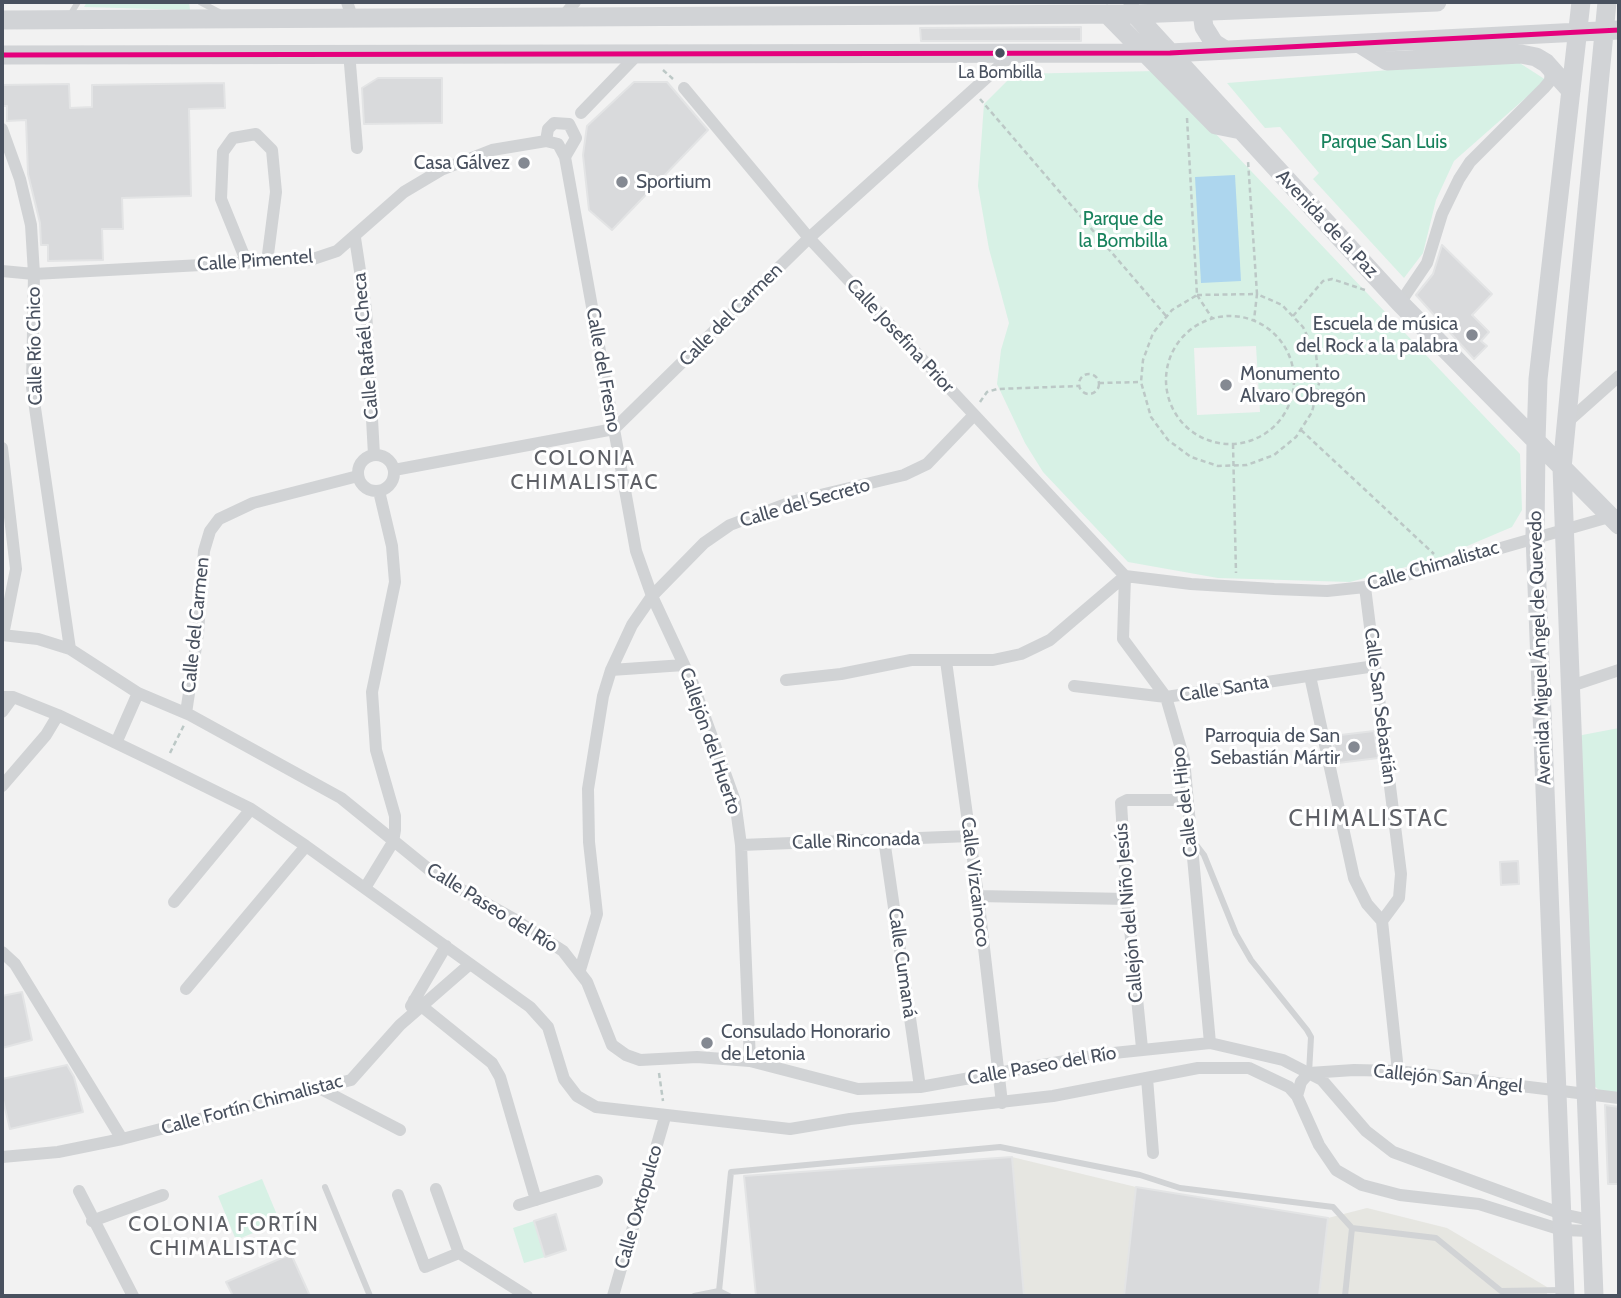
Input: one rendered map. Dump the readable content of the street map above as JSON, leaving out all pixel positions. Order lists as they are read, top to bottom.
{
  "streets": {
    "main road": ["Avenida de la Paz", "Avenida Miguel Ángel de Quevedo"],
    "street": [
      "Calle Pimentel",
      "Calle del Carmen",
      "Calle Josefina Prior",
      "Calle Río Chico",
      "Calle Rafaél Checa",
      "Calle del Fresno",
      "Calle del Secreto",
      "Calle Chimalistac",
      "Calle Santa",
      "Calle San Sebastián",
      "Callejón del Huerto",
      "Calle del Hipo",
      "Calle Rinconada",
      "Calle Vizcainoco",
      "Calle Paseo del Río",
      "Callejón del Niño Jesús",
      "Calle Cumaná",
      "Callejón San Ángel",
      "Calle Fortín Chimalistac",
      "Calle Oxtopulco"
    ]
  },
  "crossings": [
    ["Avenida de la Paz", "Calle Chimalistac"],
    ["Avenida de la Paz", "Avenida Miguel Ángel de Quevedo"],
    ["Calle Pimentel", "Calle Río Chico"],
    ["Calle Pimentel", "Calle Rafaél Checa"],
    ["Calle Pimentel", "Calle del Fresno"],
    ["Calle del Carmen", "Calle Josefina Prior"],
    ["Calle del Carmen", "Calle Rafaél Checa"],
    ["Calle del Carmen", "Calle del Fresno"],
    ["Calle del Carmen", "Calle Paseo del Río"],
    ["Calle Josefina Prior", "Calle del Secreto"],
    ["Calle Josefina Prior", "Calle Chimalistac"],
    ["Calle Josefina Prior", "Calle del Hipo"],
    ["Calle Río Chico", "Calle Paseo del Río"],
    ["Calle del Fresno", "Calle del Secreto"],
    ["Calle del Fresno", "Callejón del Huerto"],
    ["Calle del Secreto", "Callejón del Huerto"],
    ["Calle del Secreto", "Calle Paseo del Río"],
    ["Calle Chimalistac", "Avenida Miguel Ángel de Quevedo"],
    ["Calle Chimalistac", "Calle San Sebastián"],
    ["Calle Chimalistac", "Calle del Hipo"],
    ["Avenida Miguel Ángel de Quevedo", "Calle Paseo del Río"],
    ["Avenida Miguel Ángel de Quevedo", "Callejón San Ángel"],
    ["Calle Santa", "Calle San Sebastián"],
    ["Calle Santa", "Calle del Hipo"],
    ["Callejón del Huerto", "Calle Rinconada"],
    ["Callejón del Huerto", "Calle Paseo del Río"],
    ["Calle del Hipo", "Calle Paseo del Río"],
    ["Calle del Hipo", "Callejón del Niño Jesús"],
    ["Calle Rinconada", "Calle Vizcainoco"],
    ["Calle Rinconada", "Calle Cumaná"],
    ["Calle Vizcainoco", "Calle Paseo del Río"],
    ["Calle Paseo del Río", "Callejón del Niño Jesús"],
    ["Calle Paseo del Río", "Calle Cumaná"],
    ["Calle Paseo del Río", "Callejón San Ángel"],
    ["Calle Paseo del Río", "Calle Fortín Chimalistac"],
    ["Calle Paseo del Río", "Calle Oxtopulco"]
  ],
  "districts": ["COLONIA CHIMALISTAC", "CHIMALISTAC", "COLONIA FORTÍN CHIMALISTAC"],
  "parks": ["Parque San Luis", "Parque de la Bombilla"],
  "places": [
    "La Bombilla",
    "Casa Gálvez",
    "Sportium",
    "Escuela de música del Rock a la palabra",
    "Monumento Alvaro Obregón",
    "Parroquia de San Sebastián Mártir",
    "Consulado Honorario de Letonia"
  ]
}
